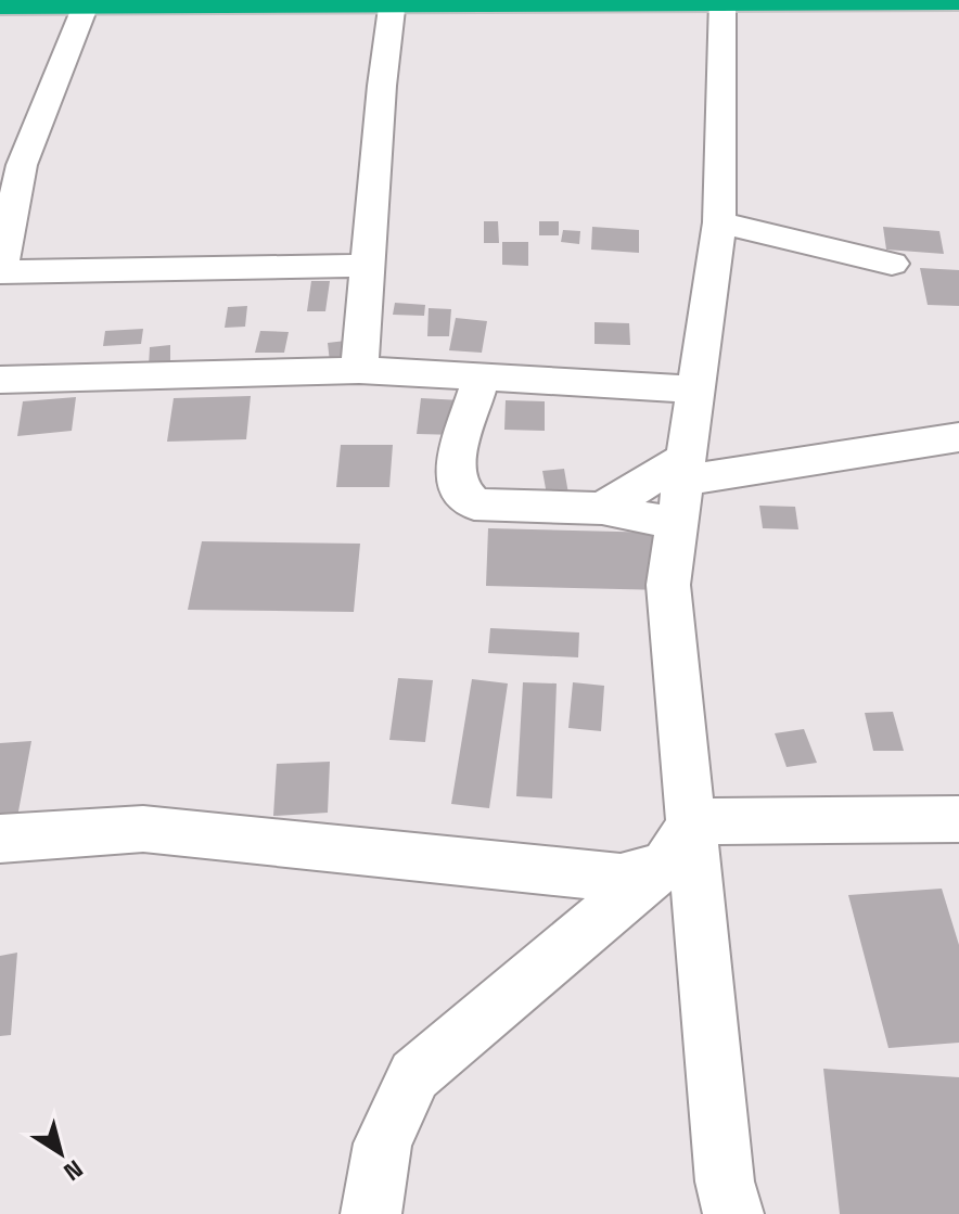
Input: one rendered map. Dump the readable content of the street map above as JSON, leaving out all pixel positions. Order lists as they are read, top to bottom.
{
  "north": "bottom right"
}
